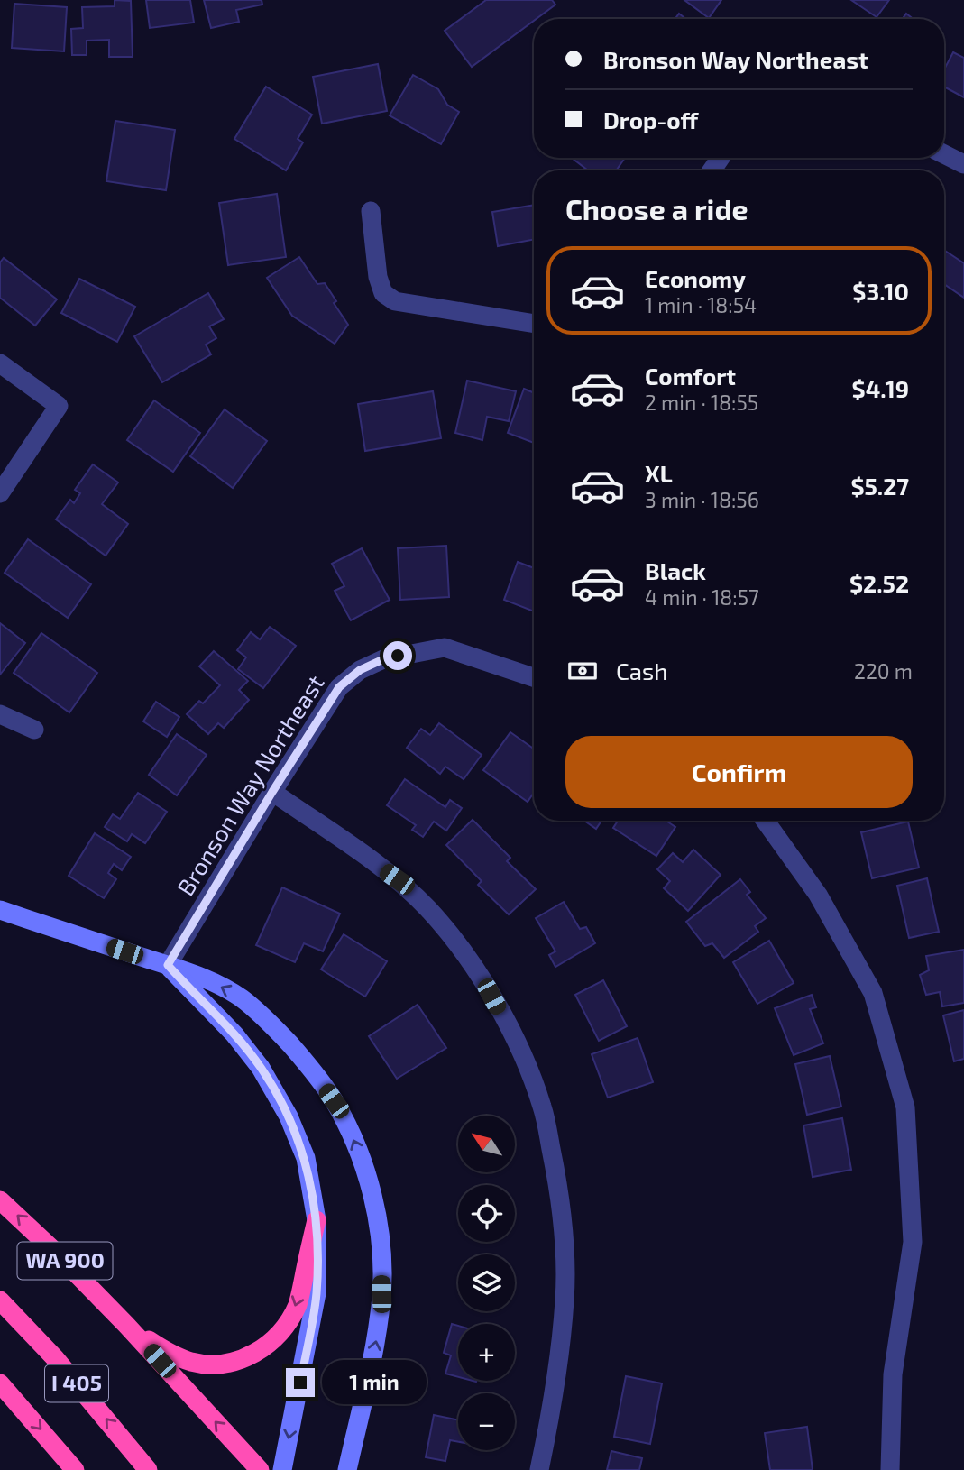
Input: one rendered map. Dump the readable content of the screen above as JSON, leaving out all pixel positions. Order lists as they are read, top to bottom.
{
  "streets": {
    "highway": ["WA 900", "I 405"],
    "street": ["Bronson Way Northeast"]
  },
  "north": "top left",
  "page": {
    "banner": ["Bronson Way Northeast", "Drop-off"],
    "heading": "Choose a ride",
    "list": [
      {
        "name": "Economy",
        "note": "1 min · 18:54",
        "value": "$3.10"
      },
      {
        "name": "Comfort",
        "note": "2 min · 18:55",
        "value": "$4.19"
      },
      {
        "name": "XL",
        "note": "3 min · 18:56",
        "value": "$5.27"
      },
      {
        "name": "Black",
        "note": "4 min · 18:57",
        "value": "$2.52"
      }
    ],
    "pay": ["Cash", "220 m"],
    "buttons": "Confirm",
    "map_buttons": ["+", "−"],
    "bubble": "1 min"
  }
}
